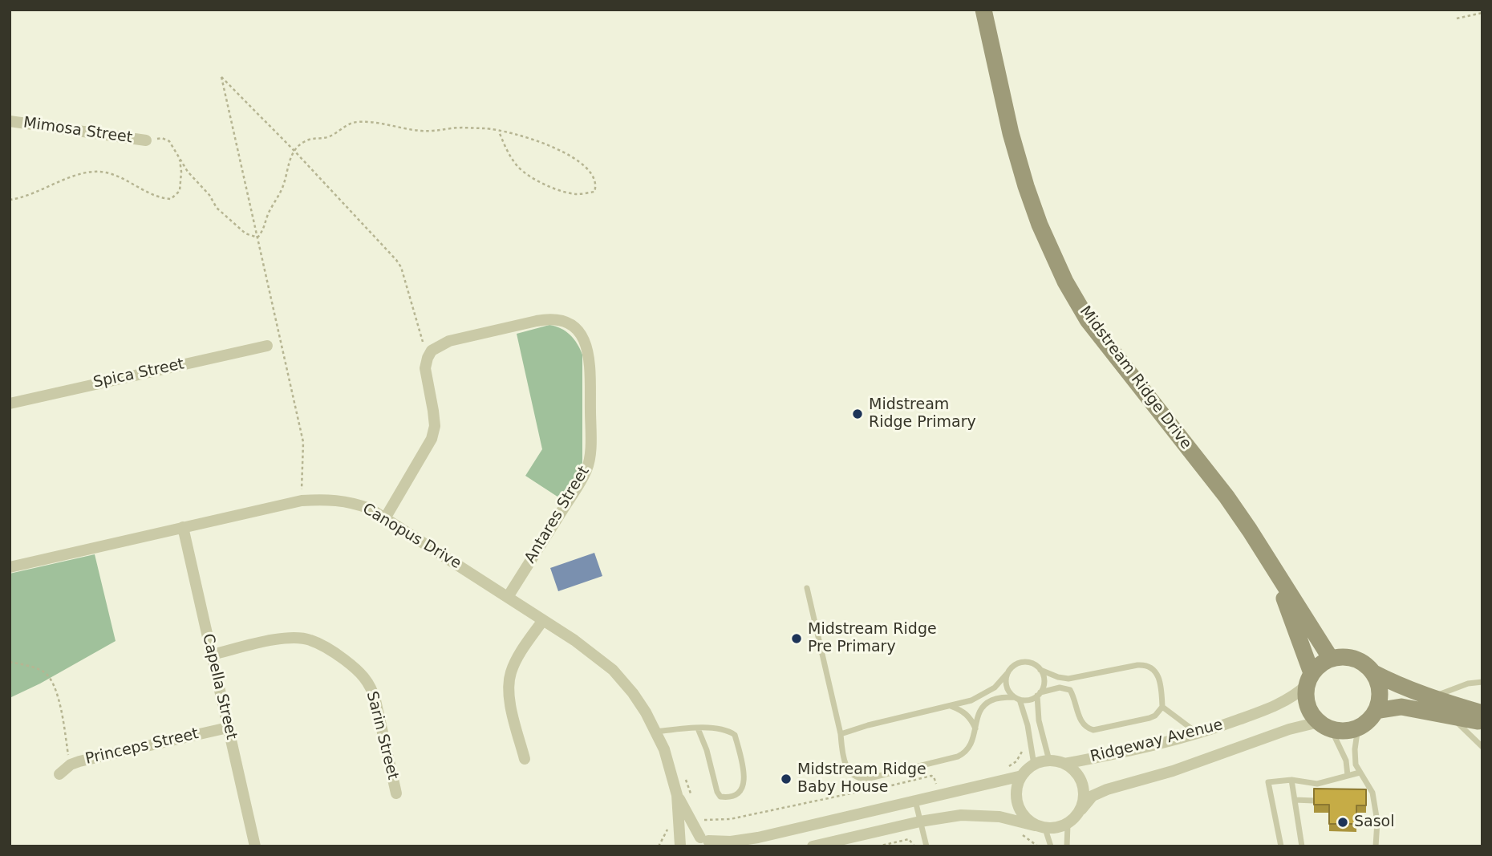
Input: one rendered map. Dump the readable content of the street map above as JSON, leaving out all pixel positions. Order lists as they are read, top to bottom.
{
  "streets": {
    "street": [
      "Mimosa Street",
      "Spica Street",
      "Midstream Ridge Drive",
      "Antares Street",
      "Canopus Drive",
      "Capella Street",
      "Sarin Street",
      "Ridgeway Avenue",
      "Princeps Street"
    ]
  },
  "crossings": [
    ["Midstream Ridge Drive", "Ridgeway Avenue"],
    ["Antares Street", "Canopus Drive"],
    ["Canopus Drive", "Capella Street"],
    ["Capella Street", "Sarin Street"],
    ["Capella Street", "Princeps Street"]
  ],
  "places": [
    "Midstream Ridge Primary",
    "Midstream Ridge Pre Primary",
    "Midstream Ridge Baby House",
    "Sasol"
  ]
}
